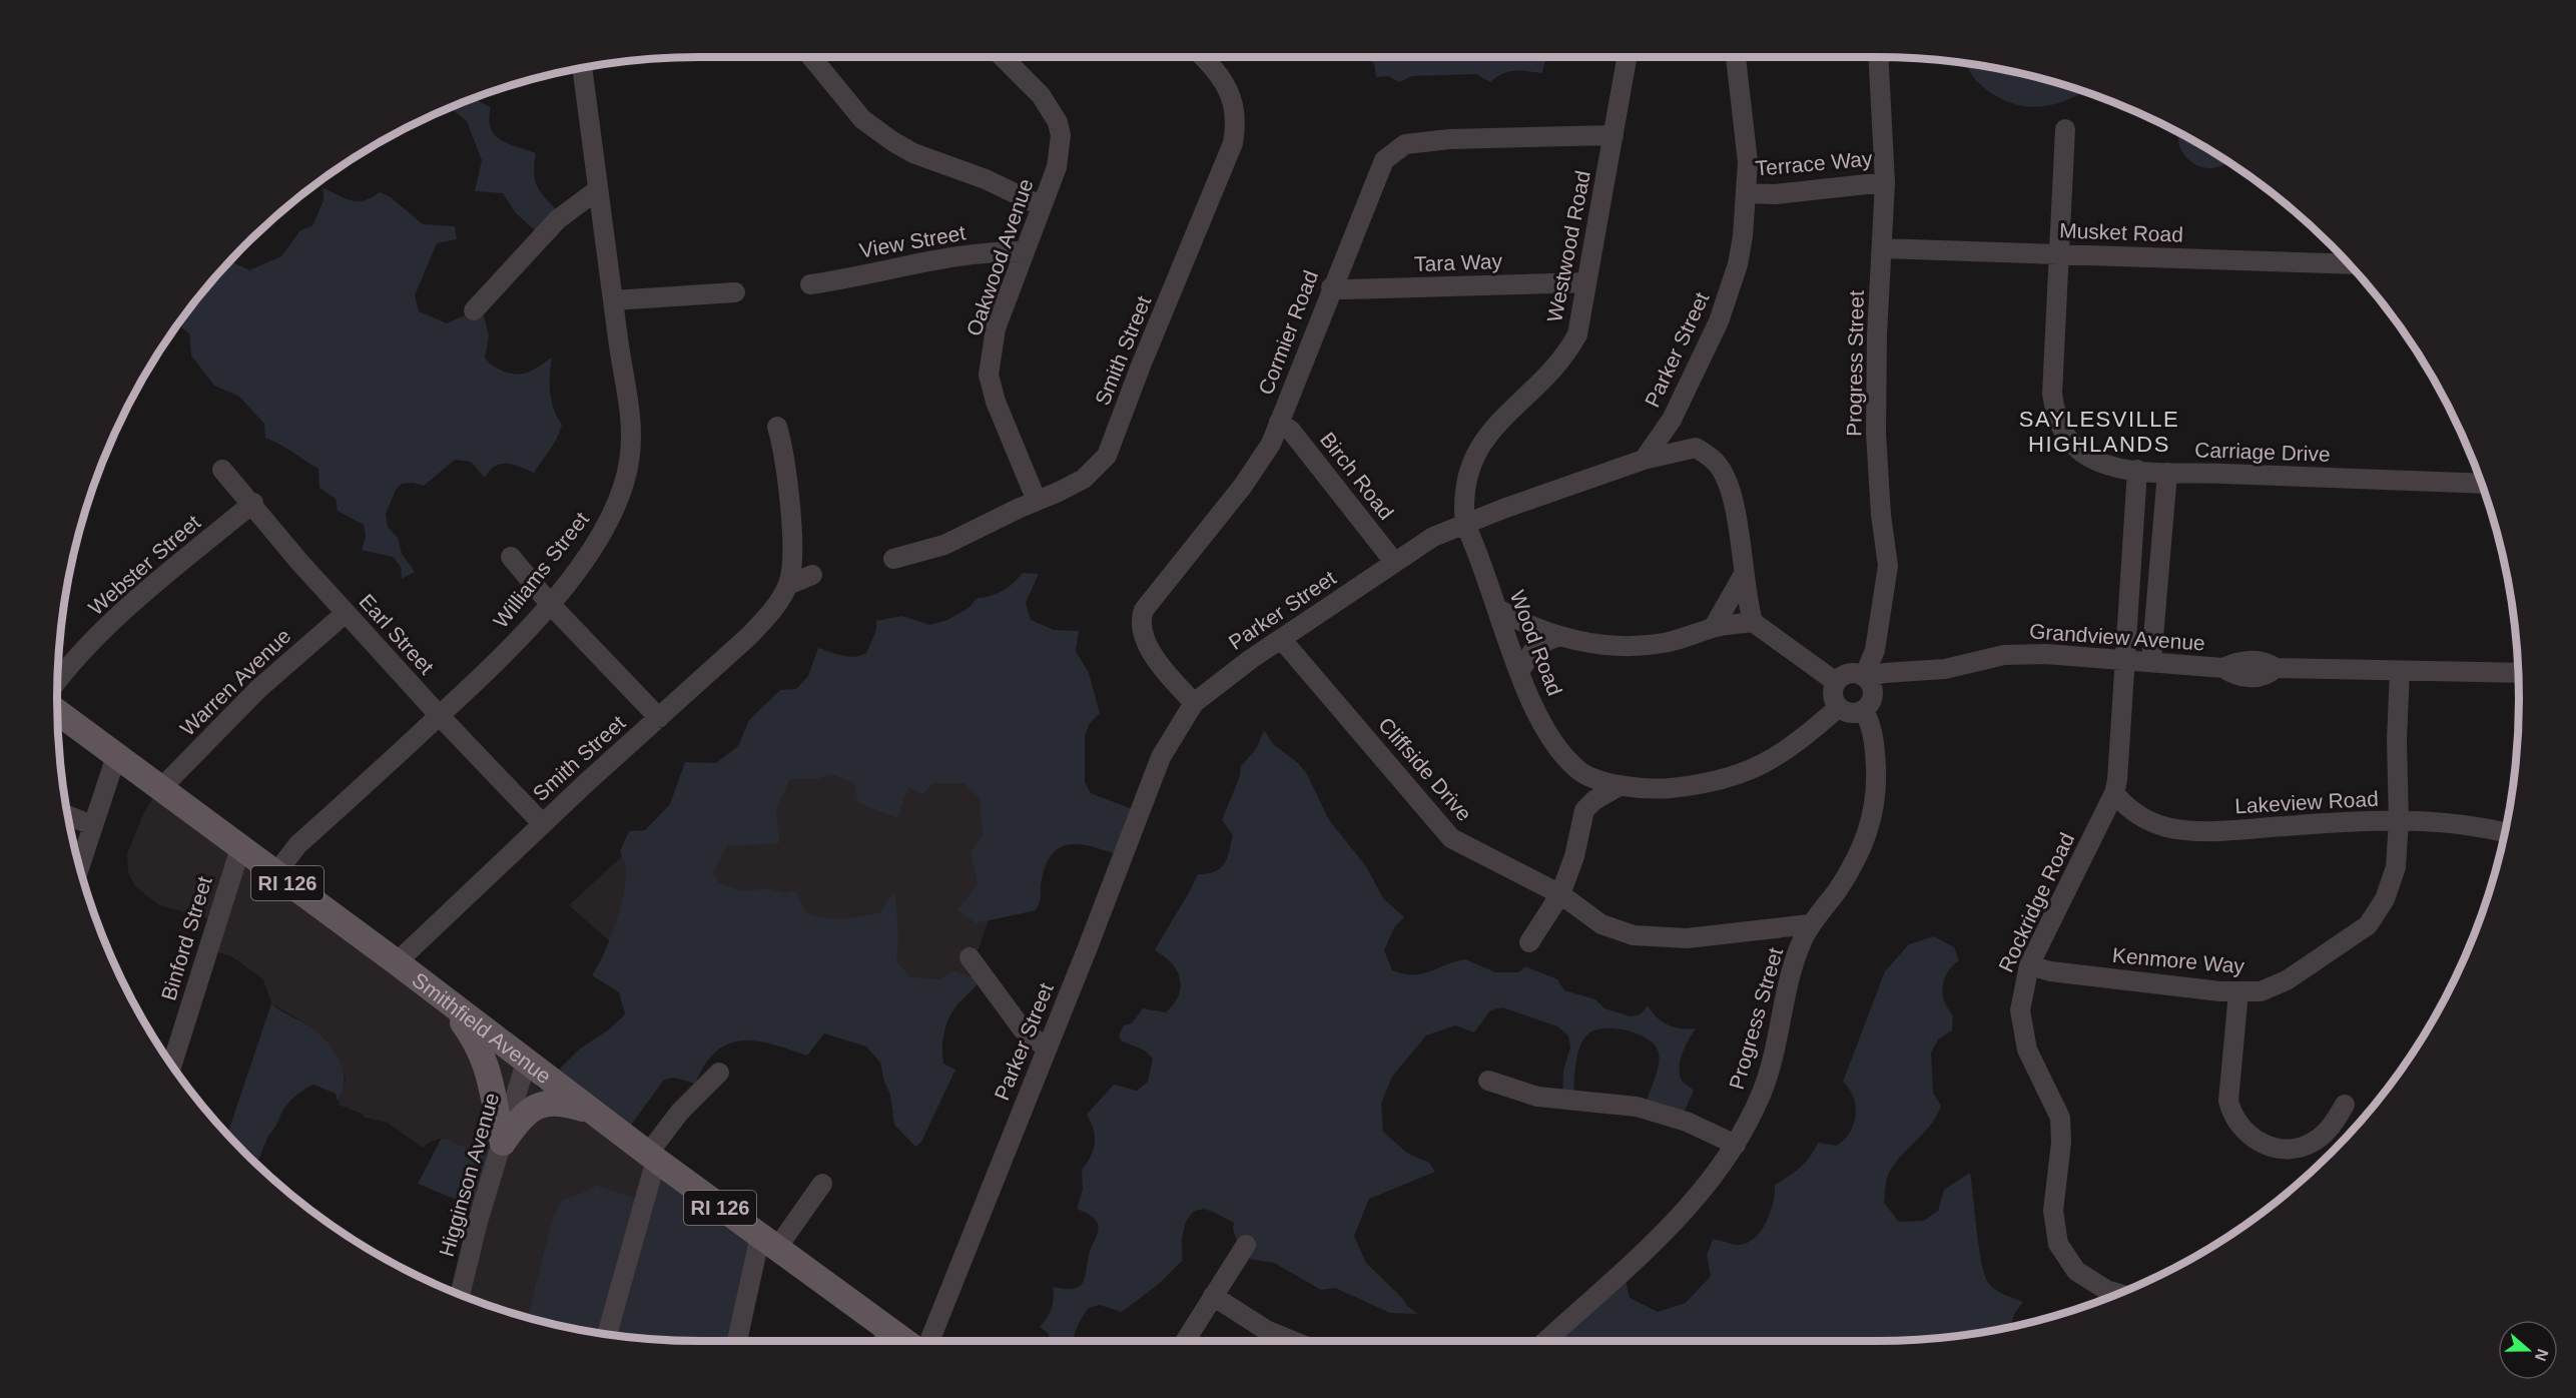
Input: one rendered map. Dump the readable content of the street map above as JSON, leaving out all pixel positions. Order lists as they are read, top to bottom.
{
  "streets": {
    "main road": ["RI 126", "Smithfield Avenue"],
    "street": [
      "Terrace Way",
      "Musket Road",
      "View Street",
      "Westwood Road",
      "Oakwood Avenue",
      "Tara Way",
      "Cormier Road",
      "Parker Street",
      "Smith Street",
      "Progress Street",
      "Carriage Drive",
      "Birch Road",
      "Webster Street",
      "Williams Street",
      "Earl Street",
      "Grandview Avenue",
      "Wood Road",
      "Warren Avenue",
      "Cliffside Drive",
      "Lakeview Road",
      "Rockridge Road",
      "Binford Street",
      "Kenmore Way",
      "Higginson Avenue"
    ]
  },
  "crossings": [
    ["Terrace Way", "Parker Street"],
    ["Terrace Way", "Progress Street"],
    ["Musket Road", "Progress Street"],
    ["Musket Road", "Carriage Drive"],
    ["View Street", "Oakwood Avenue"],
    ["Westwood Road", "Tara Way"],
    ["Westwood Road", "Cormier Road"],
    ["Westwood Road", "Parker Street"],
    ["Westwood Road", "Wood Road"],
    ["Oakwood Avenue", "Smith Street"],
    ["Tara Way", "Cormier Road"],
    ["Cormier Road", "Parker Street"],
    ["Cormier Road", "Birch Road"],
    ["Parker Street", "Birch Road"],
    ["Parker Street", "Wood Road"],
    ["Parker Street", "Cliffside Drive"],
    ["Smith Street", "Earl Street"],
    ["Smith Street", "Smithfield Avenue"],
    ["Progress Street", "Grandview Avenue"],
    ["Progress Street", "Cliffside Drive"],
    ["Carriage Drive", "Rockridge Road"],
    ["Webster Street", "Earl Street"],
    ["Williams Street", "Earl Street"],
    ["Williams Street", "Smithfield Avenue"],
    ["Earl Street", "Warren Avenue"],
    ["Grandview Avenue", "Rockridge Road"],
    ["Grandview Avenue", "Kenmore Way"],
    ["Wood Road", "Cliffside Drive"],
    ["Warren Avenue", "Smithfield Avenue"],
    ["Lakeview Road", "Rockridge Road"],
    ["Lakeview Road", "Kenmore Way"],
    ["Rockridge Road", "Kenmore Way"],
    ["Binford Street", "Smithfield Avenue"],
    ["Smithfield Avenue", "Higginson Avenue"]
  ],
  "districts": ["SAYLESVILLE HIGHLANDS"],
  "north": "right"
}
